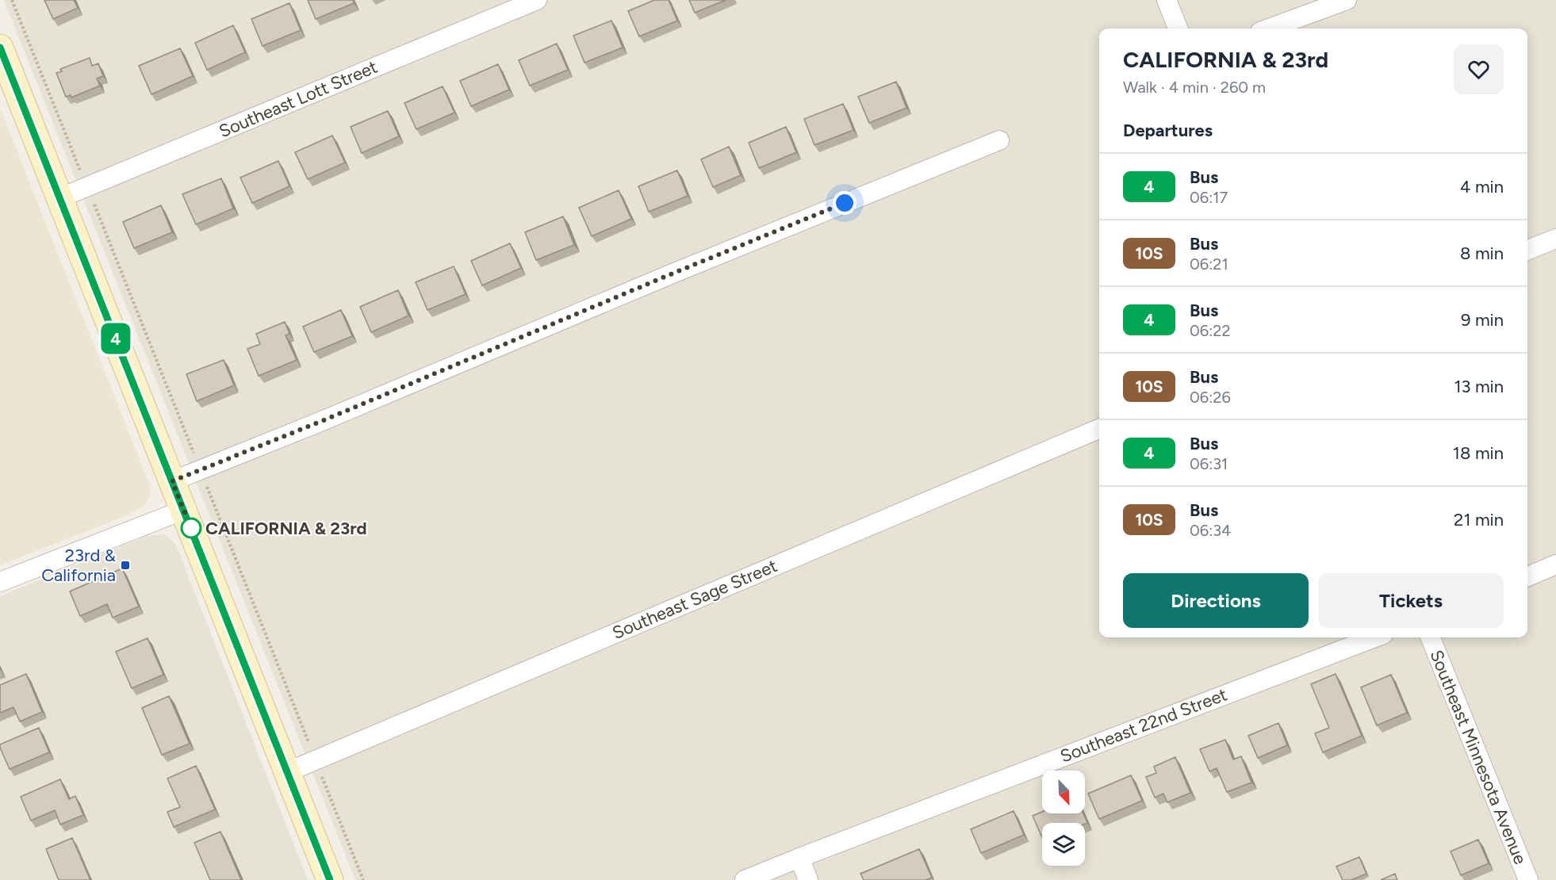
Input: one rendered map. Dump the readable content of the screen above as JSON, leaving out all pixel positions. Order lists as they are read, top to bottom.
{
  "streets": {
    "street": [
      "Southeast Lott Street",
      "Southeast Sage Street",
      "Southeast 22nd Street",
      "Southeast Minnesota Avenue"
    ]
  },
  "places": {
    "other": ["CALIFORNIA & 23rd"],
    "transit": ["23rd & California"]
  },
  "lines": ["bus line 4"],
  "north": "bottom right",
  "page": {
    "on_map": "4",
    "heading": [
      ["CALIFORNIA & 23rd", "Walk · 4 min · 260 m"],
      "Departures"
    ],
    "list": [
      {
        "mark": "4",
        "name": "Bus",
        "note": "06:17",
        "value": "4 min"
      },
      {
        "mark": "10S",
        "name": "Bus",
        "note": "06:21",
        "value": "8 min"
      },
      {
        "mark": "4",
        "name": "Bus",
        "note": "06:22",
        "value": "9 min"
      },
      {
        "mark": "10S",
        "name": "Bus",
        "note": "06:26",
        "value": "13 min"
      },
      {
        "mark": "4",
        "name": "Bus",
        "note": "06:31",
        "value": "18 min"
      },
      {
        "mark": "10S",
        "name": "Bus",
        "note": "06:34",
        "value": "21 min"
      }
    ],
    "buttons": ["Directions", "Tickets"]
  }
}
